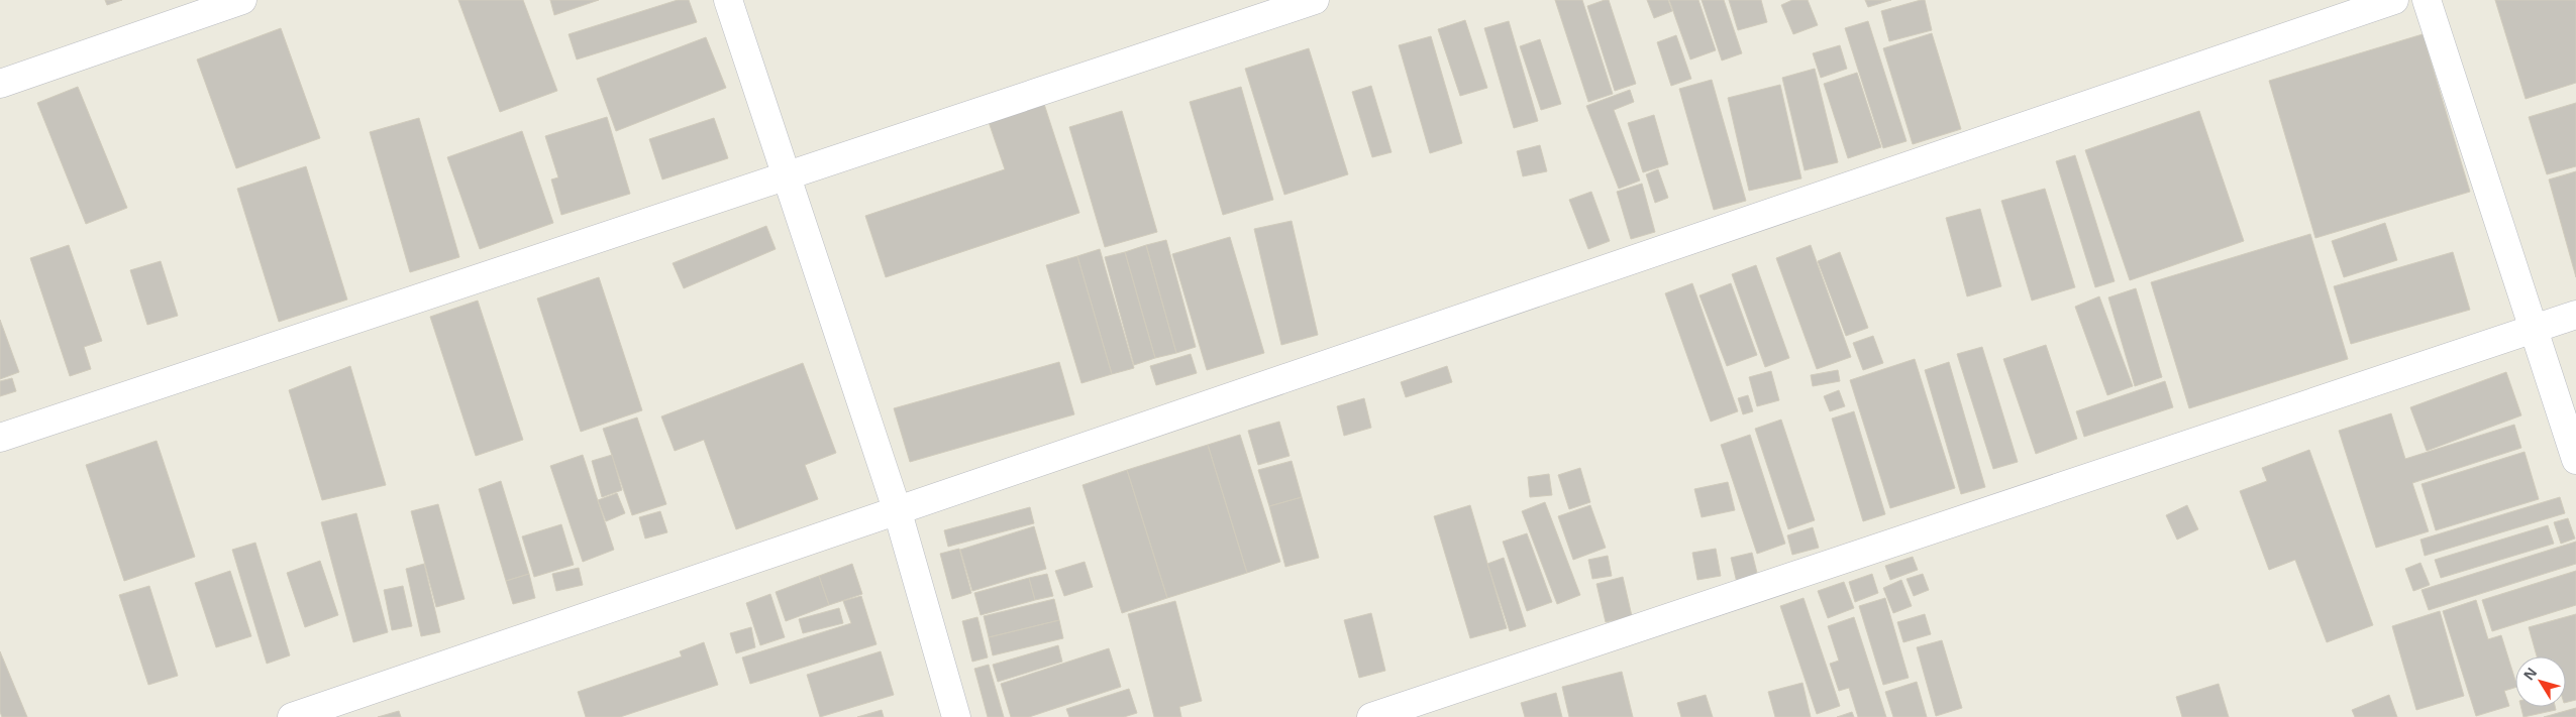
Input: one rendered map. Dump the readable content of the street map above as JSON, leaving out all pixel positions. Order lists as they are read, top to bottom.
{
  "north": "top left"
}
